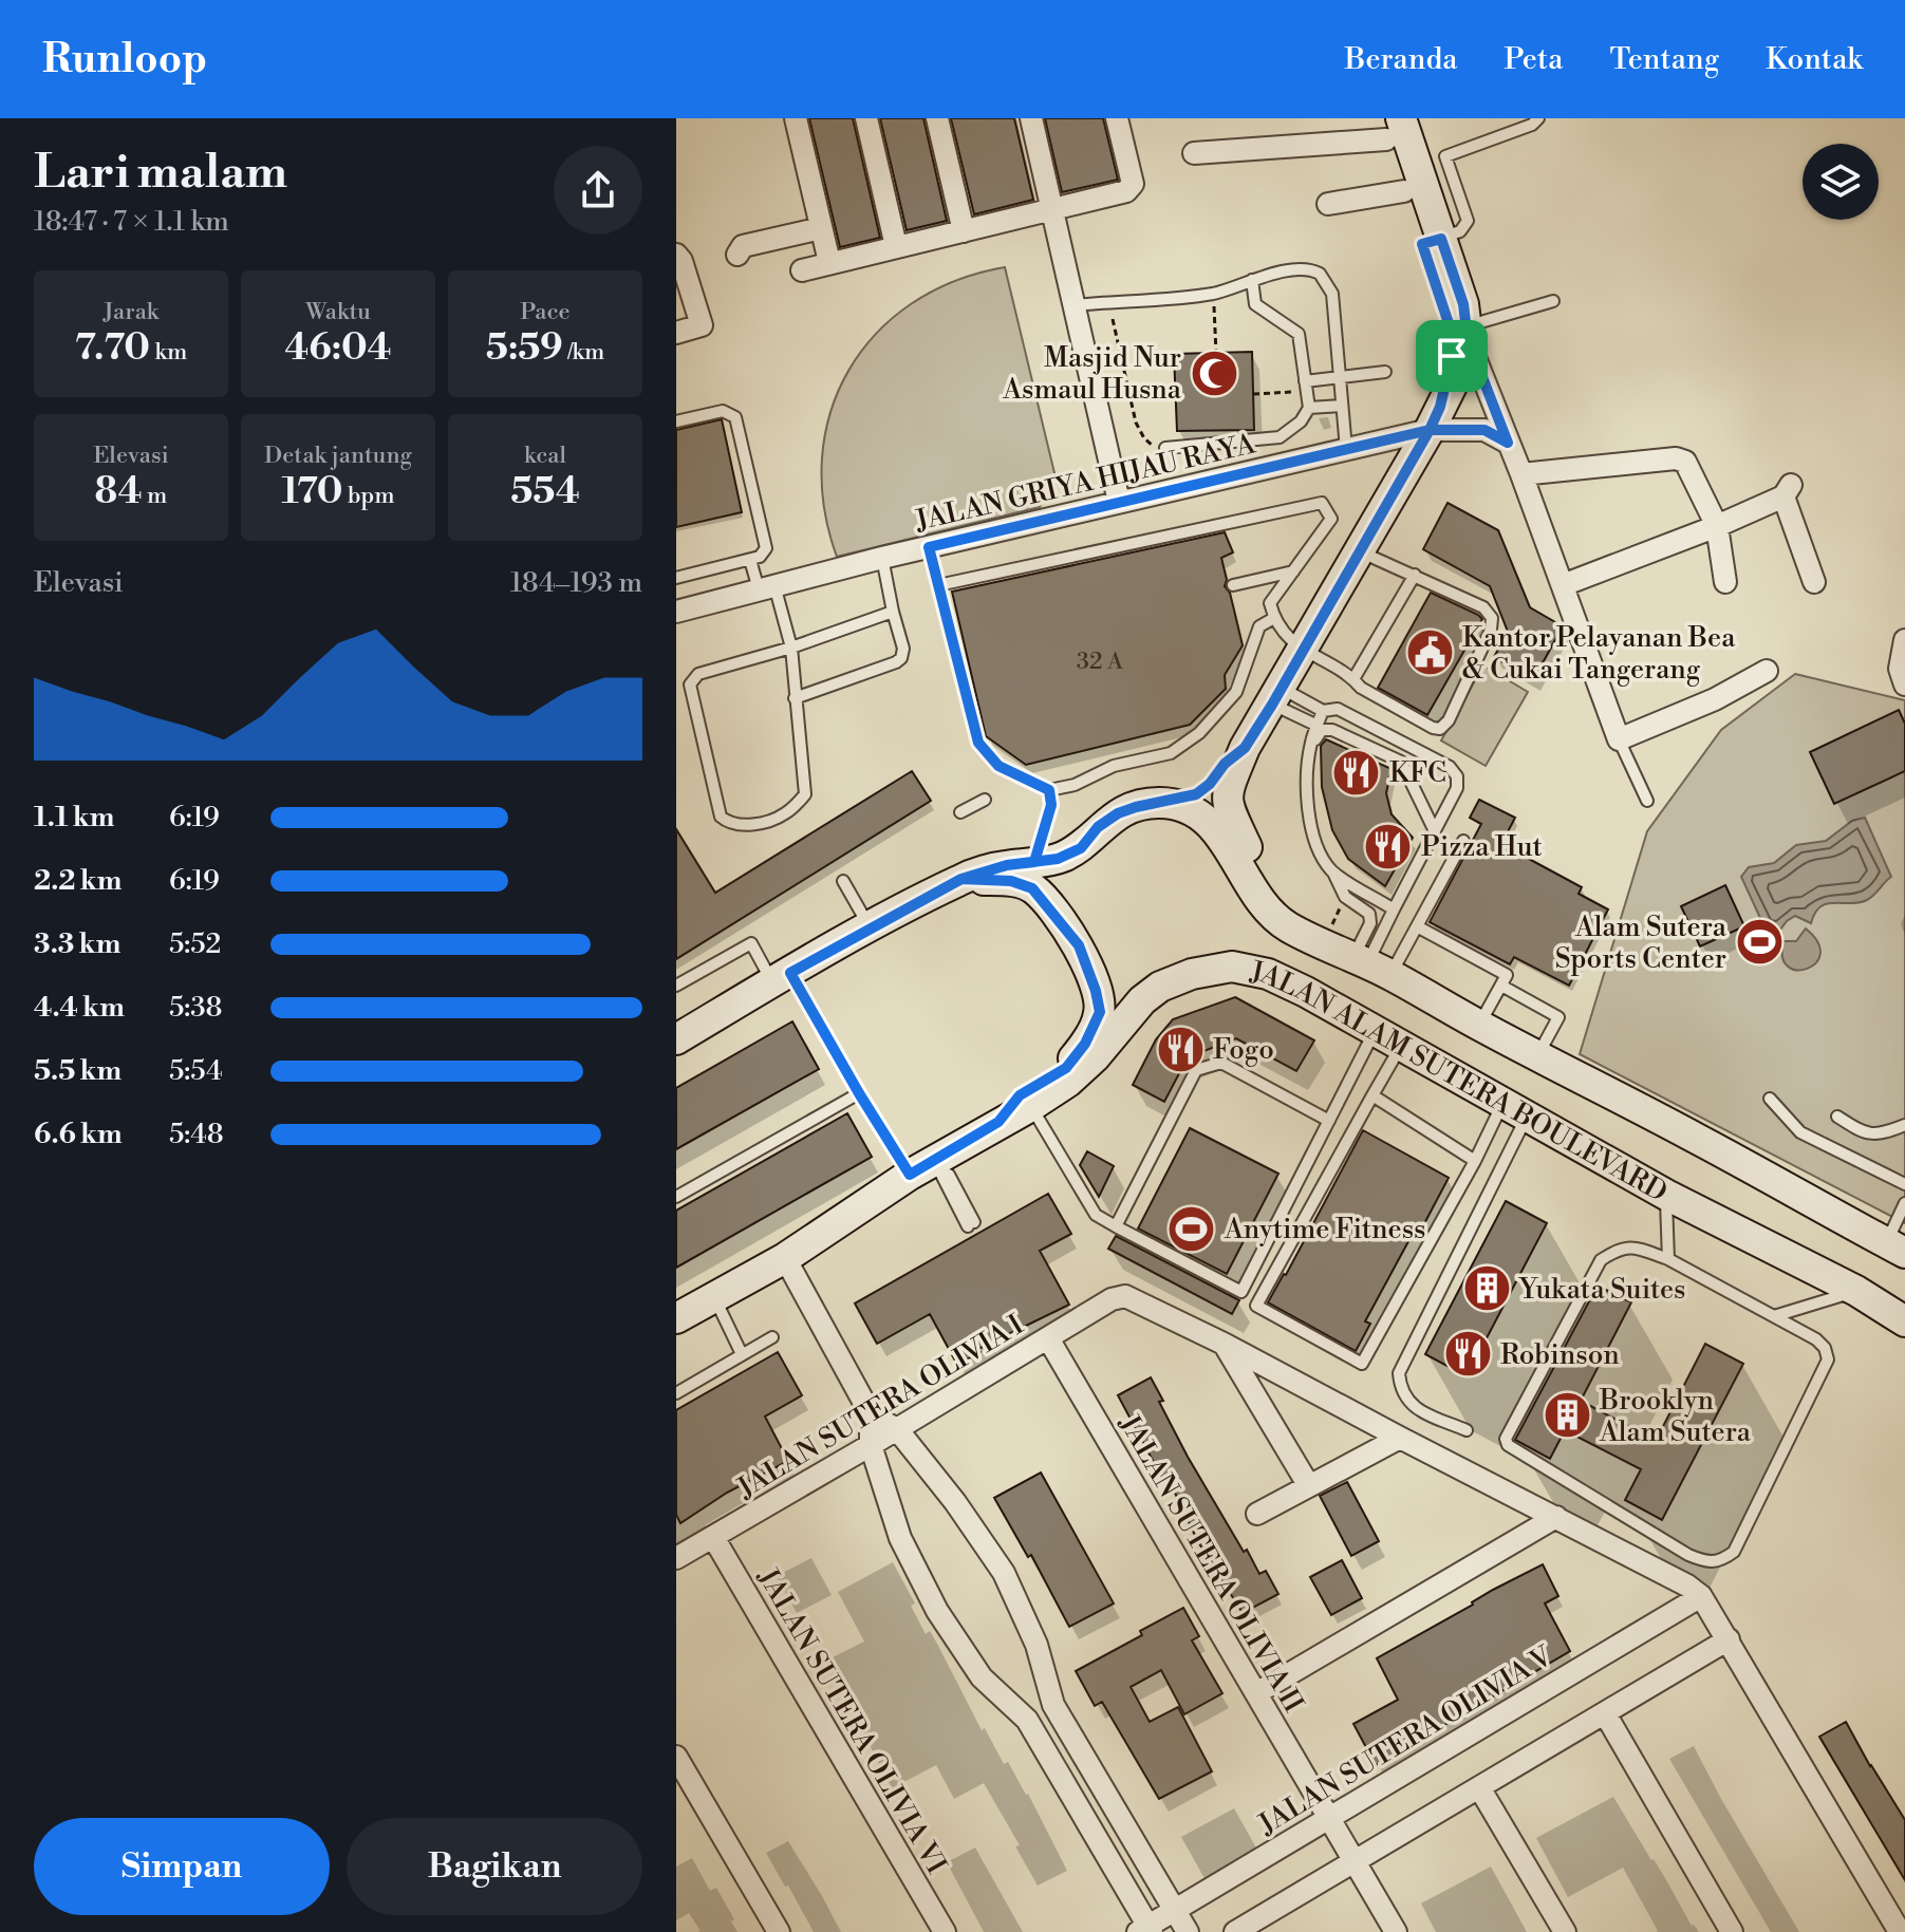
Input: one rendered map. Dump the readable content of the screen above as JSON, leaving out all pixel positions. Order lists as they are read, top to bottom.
{
  "streets": {
    "main road": ["JALAN ALAM SUTERA BOULEVARD"],
    "street": [
      "JALAN GRIYA HIJAU RAYA",
      "JALAN SUTERA OLIVIA I",
      "JALAN SUTERA OLIVIA II",
      "JALAN SUTERA OLIVIA VI",
      "JALAN SUTERA OLIVIA V"
    ]
  },
  "crossings": [
    ["JALAN SUTERA OLIVIA I", "JALAN SUTERA OLIVIA II"],
    ["JALAN SUTERA OLIVIA I", "JALAN SUTERA OLIVIA VI"],
    ["JALAN SUTERA OLIVIA II", "JALAN SUTERA OLIVIA V"]
  ],
  "places": {
    "mosque": ["Masjid Nur Asmaul Husna"],
    "public building": ["Kantor Pelayanan Bea & Cukai Tangerang"],
    "restaurant": [
      "KFC",
      "Pizza Hut",
      "Fogo",
      "Robinson"
    ],
    "sports": ["Alam Sutera Sports Center", "Anytime Fitness"],
    "building": ["Yukata Suites", "Brooklyn Alam Sutera"]
  },
  "house_numbers": ["32 A"],
  "page": {
    "header": "Runloop",
    "nav": [
      "Beranda",
      "Peta",
      "Tentang",
      "Kontak"
    ],
    "heading": ["Lari malam", "18:47 · 7 × 1.1 km"],
    "stats": [
      ["Jarak", "7.70 km"],
      ["Waktu", "46:04"],
      ["Pace", "5:59 /km"],
      ["Elevasi", "84 m"],
      ["Detak jantung", "170 bpm"],
      ["kcal", "554"]
    ],
    "chart": ["Elevasi", "184–193 m"],
    "list": [
      {
        "name": "1.1 km",
        "note": "6:19"
      },
      {
        "name": "2.2 km",
        "note": "6:19"
      },
      {
        "name": "3.3 km",
        "note": "5:52"
      },
      {
        "name": "4.4 km",
        "note": "5:38"
      },
      {
        "name": "5.5 km",
        "note": "5:54"
      },
      {
        "name": "6.6 km",
        "note": "5:48"
      }
    ],
    "buttons": ["Simpan", "Bagikan"]
  }
}
